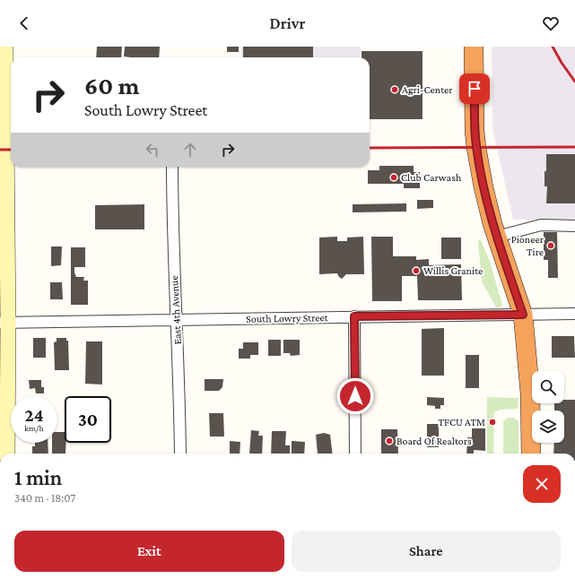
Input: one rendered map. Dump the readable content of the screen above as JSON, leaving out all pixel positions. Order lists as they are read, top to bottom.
{
  "streets": {
    "street": ["East 4th Avenue", "South Lowry Street"]
  },
  "crossings": [
    ["East 4th Avenue", "South Lowry Street"]
  ],
  "places": [
    "Agri-Center",
    "Club Carwash",
    "Pioneer Tire",
    "Willis Granite",
    "TFCU ATM",
    "Board Of Realtors"
  ],
  "page": {
    "header": "Drivr",
    "turn": ["60 m", "South Lowry Street"],
    "speed": "24 km/h",
    "limit": "30",
    "heading": ["1 min", "340 m · 18:07"],
    "buttons": ["Exit", "Share"]
  }
}
